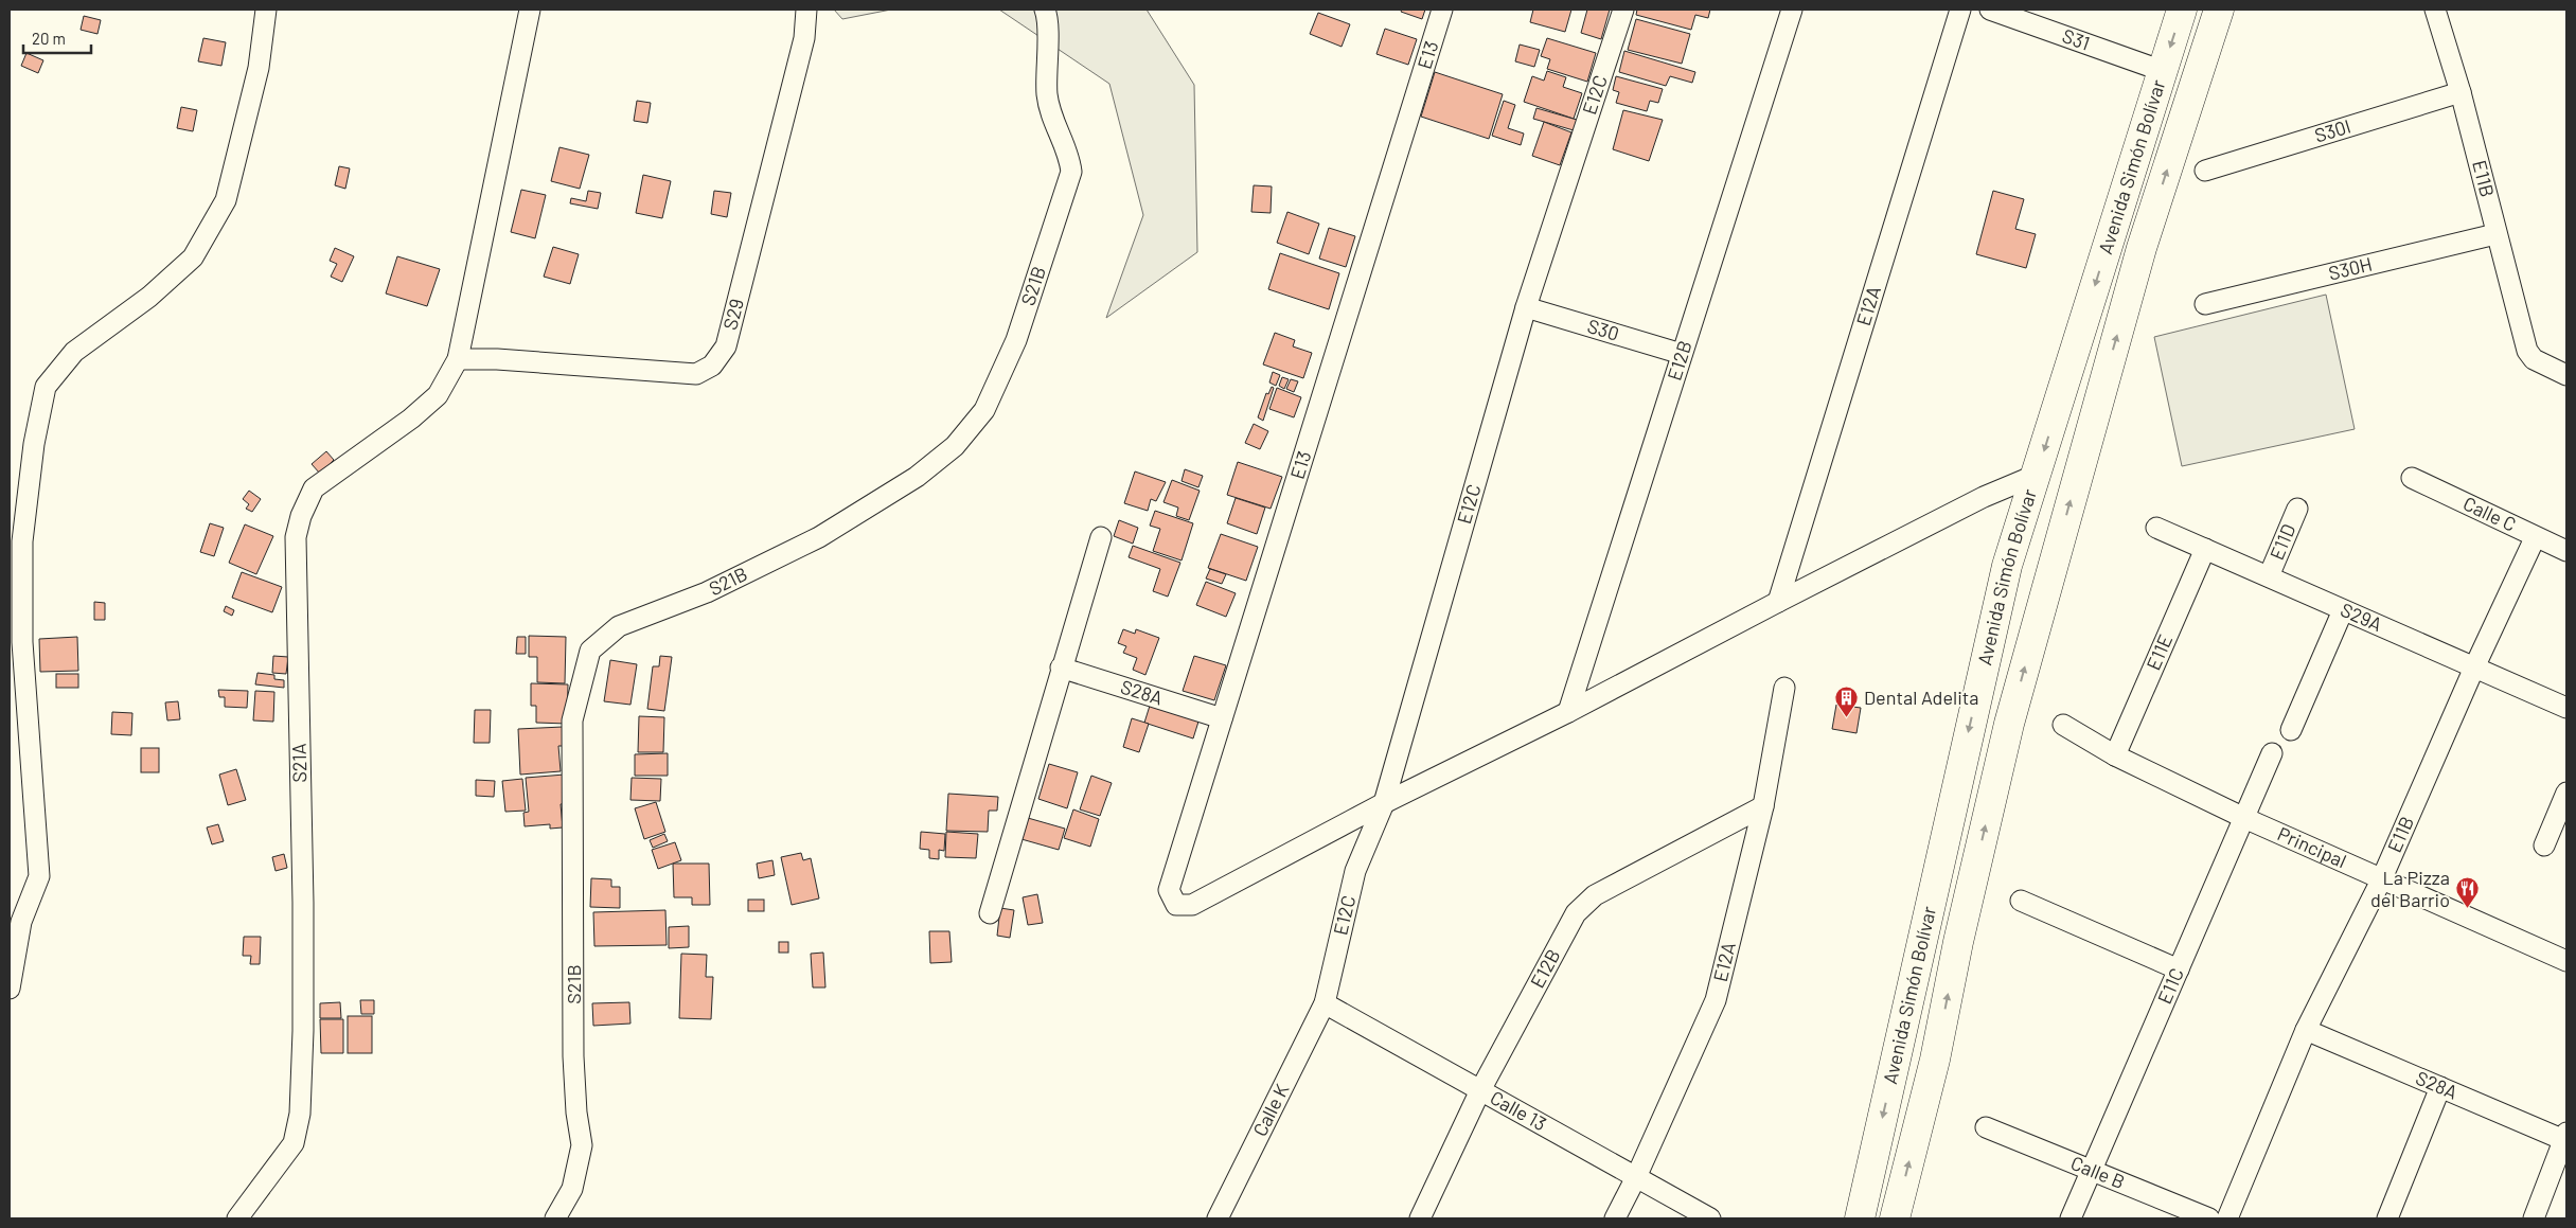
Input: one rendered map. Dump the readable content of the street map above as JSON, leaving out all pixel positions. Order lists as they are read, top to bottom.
{
  "streets": {
    "highway": ["Avenida Simón Bolívar"],
    "street": [
      "S31",
      "E13",
      "E12C",
      "S30I",
      "E11B",
      "S30H",
      "S21B",
      "E12A",
      "S29",
      "S30",
      "E12B",
      "Calle C",
      "E11D",
      "S29A",
      "E11E",
      "S28A",
      "S21A",
      "Principal",
      "E11C",
      "Calle 13",
      "Calle K",
      "Calle B"
    ]
  },
  "crossings": [
    ["S31", "Avenida Simón Bolívar"],
    ["E13", "E12C"],
    ["E13", "S28A"],
    ["E12C", "S30"],
    ["E12C", "Calle 13"],
    ["E12C", "Calle K"],
    ["S30I", "E11B"],
    ["E11B", "S30H"],
    ["E11B", "Calle C"],
    ["E11B", "S29A"],
    ["E11B", "S28A"],
    ["E11B", "Principal"],
    ["E12A", "E12B"],
    ["E12A", "Calle 13"],
    ["S29", "S21A"],
    ["S30", "E12B"],
    ["E12B", "Calle 13"],
    ["E11D", "S29A"],
    ["S29A", "E11E"],
    ["E11E", "Principal"],
    ["Principal", "E11C"],
    ["E11C", "Calle B"],
    ["Calle 13", "Calle K"]
  ],
  "places": {
    "building": ["Dental Adelita"],
    "restaurant": ["La Pizza del Barrio"]
  },
  "scale_bar": "20 m"
}
